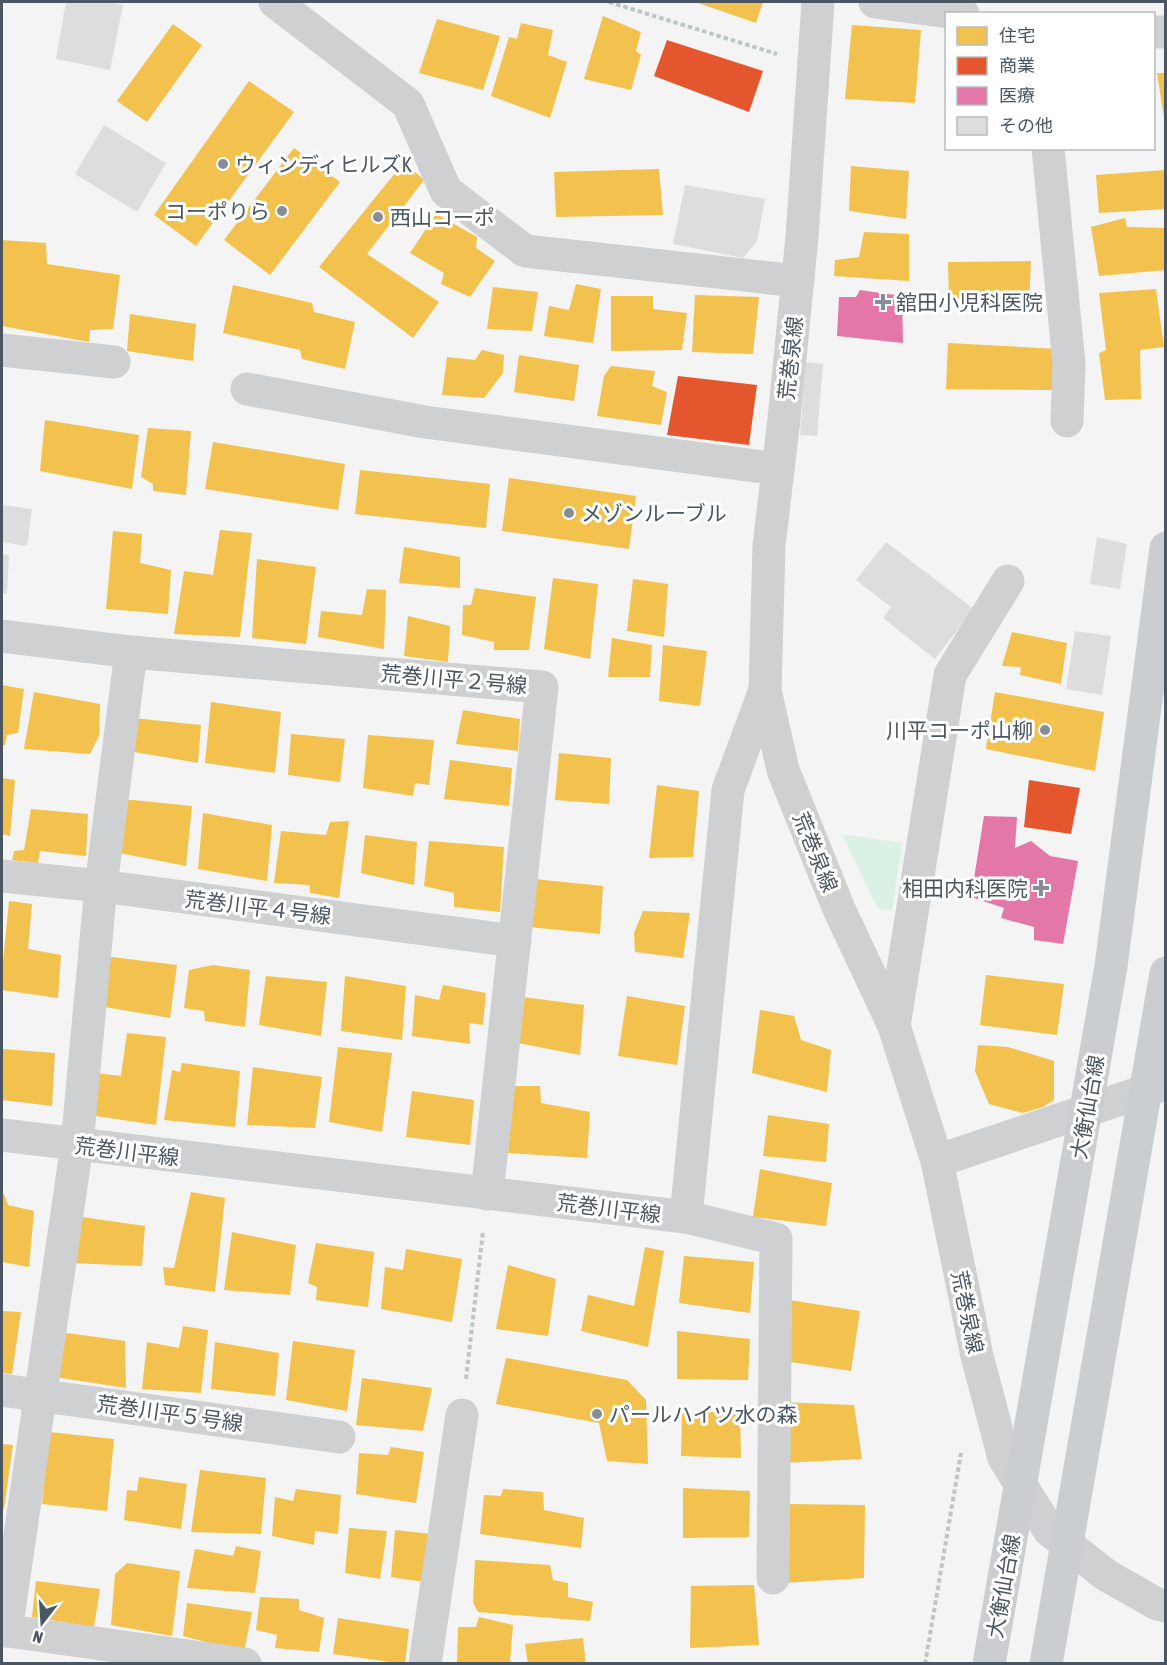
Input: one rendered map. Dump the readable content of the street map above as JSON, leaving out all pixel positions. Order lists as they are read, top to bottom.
{
  "streets": {
    "main road": ["大衡仙台線"],
    "street": [
      "荒巻泉線",
      "荒巻川平２号線",
      "荒巻川平４号線",
      "荒巻川平線",
      "荒巻川平５号線"
    ]
  },
  "crossings": [
    ["荒巻泉線", "荒巻川平線"],
    ["荒巻川平２号線", "荒巻川平４号線"],
    ["荒巻川平２号線", "荒巻川平線"]
  ],
  "places": {
    "other": [
      "ウィンディヒルズK",
      "コーポりら",
      "西山コーポ",
      "メゾンルーブル",
      "川平コーポ山柳",
      "パールハイツ水の森"
    ],
    "health": ["舘田小児科医院", "相田内科医院"]
  },
  "legend": [
    "住宅",
    "商業",
    "医療",
    "その他"
  ],
  "north": "bottom"
}
